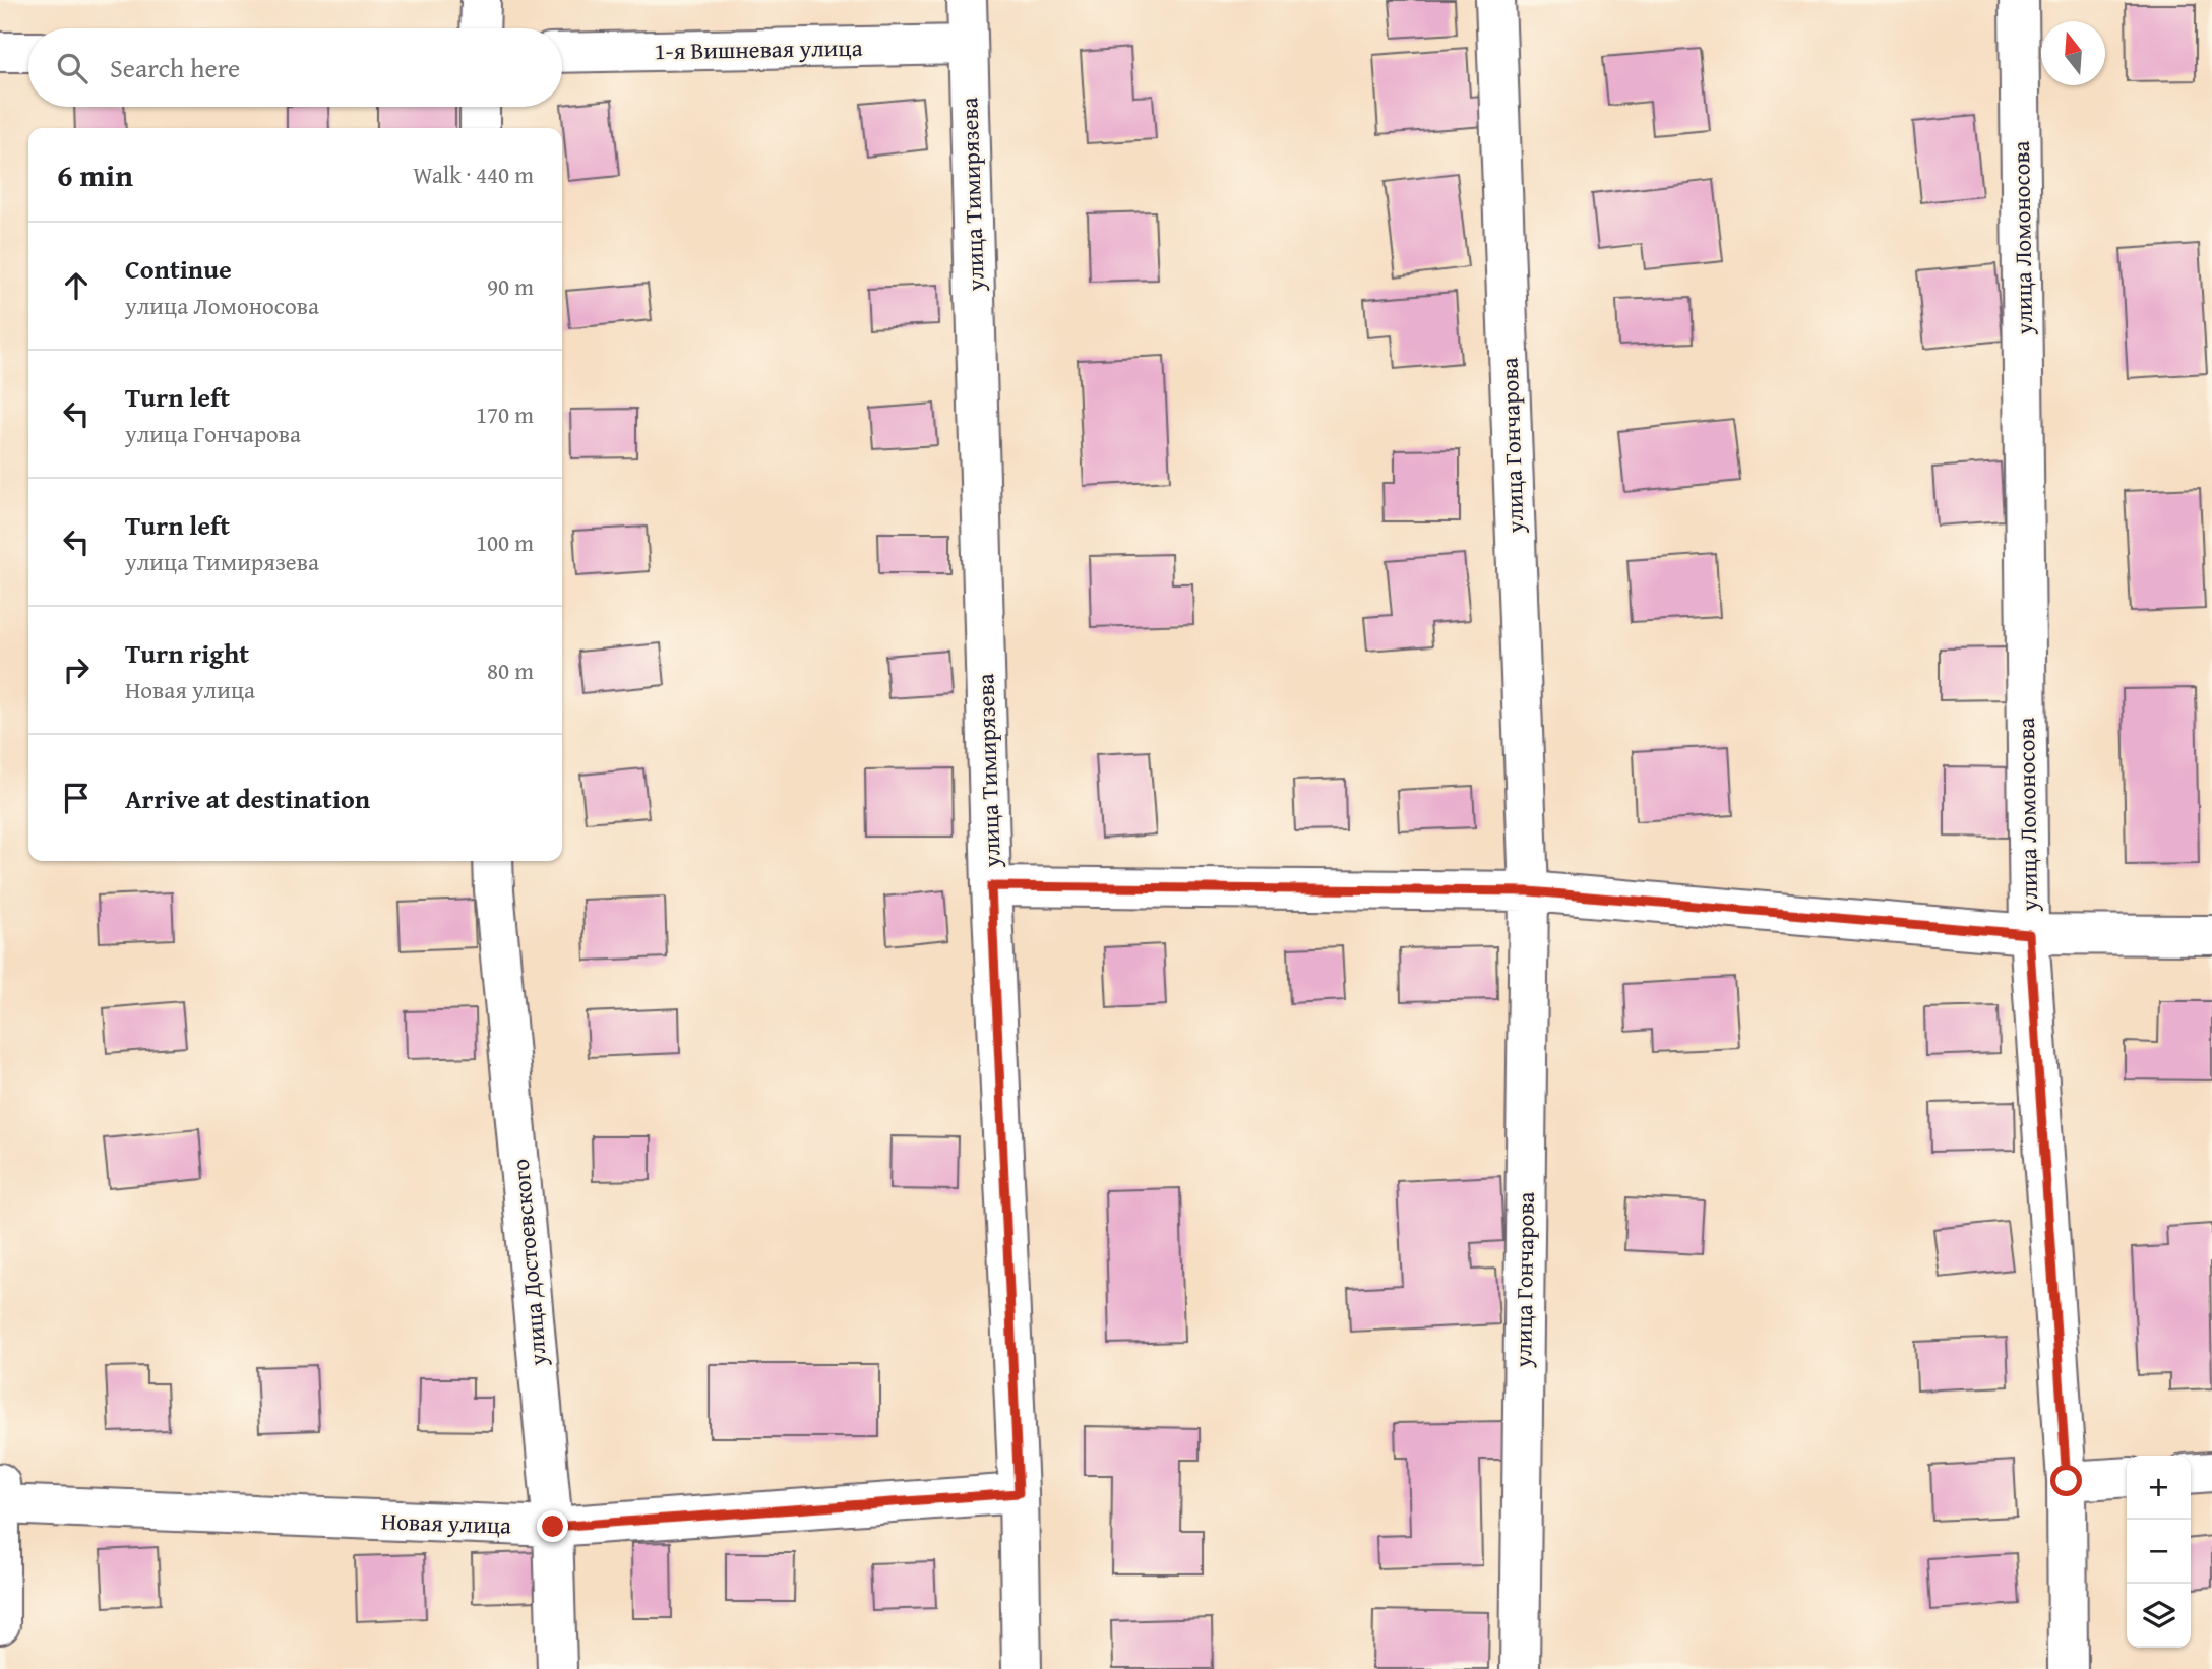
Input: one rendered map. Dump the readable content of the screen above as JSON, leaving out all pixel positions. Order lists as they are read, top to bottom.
{
  "streets": {
    "street": [
      "1-я Вишневая улица",
      "улица Тимирязева",
      "улица Ломоносова",
      "улица Гончарова",
      "улица Достоевского",
      "Новая улица"
    ]
  },
  "crossings": [
    ["1-я Вишневая улица", "улица Тимирязева"],
    ["улица Тимирязева", "Новая улица"],
    ["улица Достоевского", "Новая улица"]
  ],
  "north": "top",
  "page": {
    "search": "Search here",
    "heading": ["6 min", "Walk · 440 m"],
    "list": [
      ["Continue", "улица Ломоносова", "90 m"],
      ["Turn left", "улица Гончарова", "170 m"],
      ["Turn left", "улица Тимирязева", "100 m"],
      ["Turn right", "Новая улица", "80 m"],
      "Arrive at destination"
    ],
    "map_buttons": ["+", "−"]
  }
}
